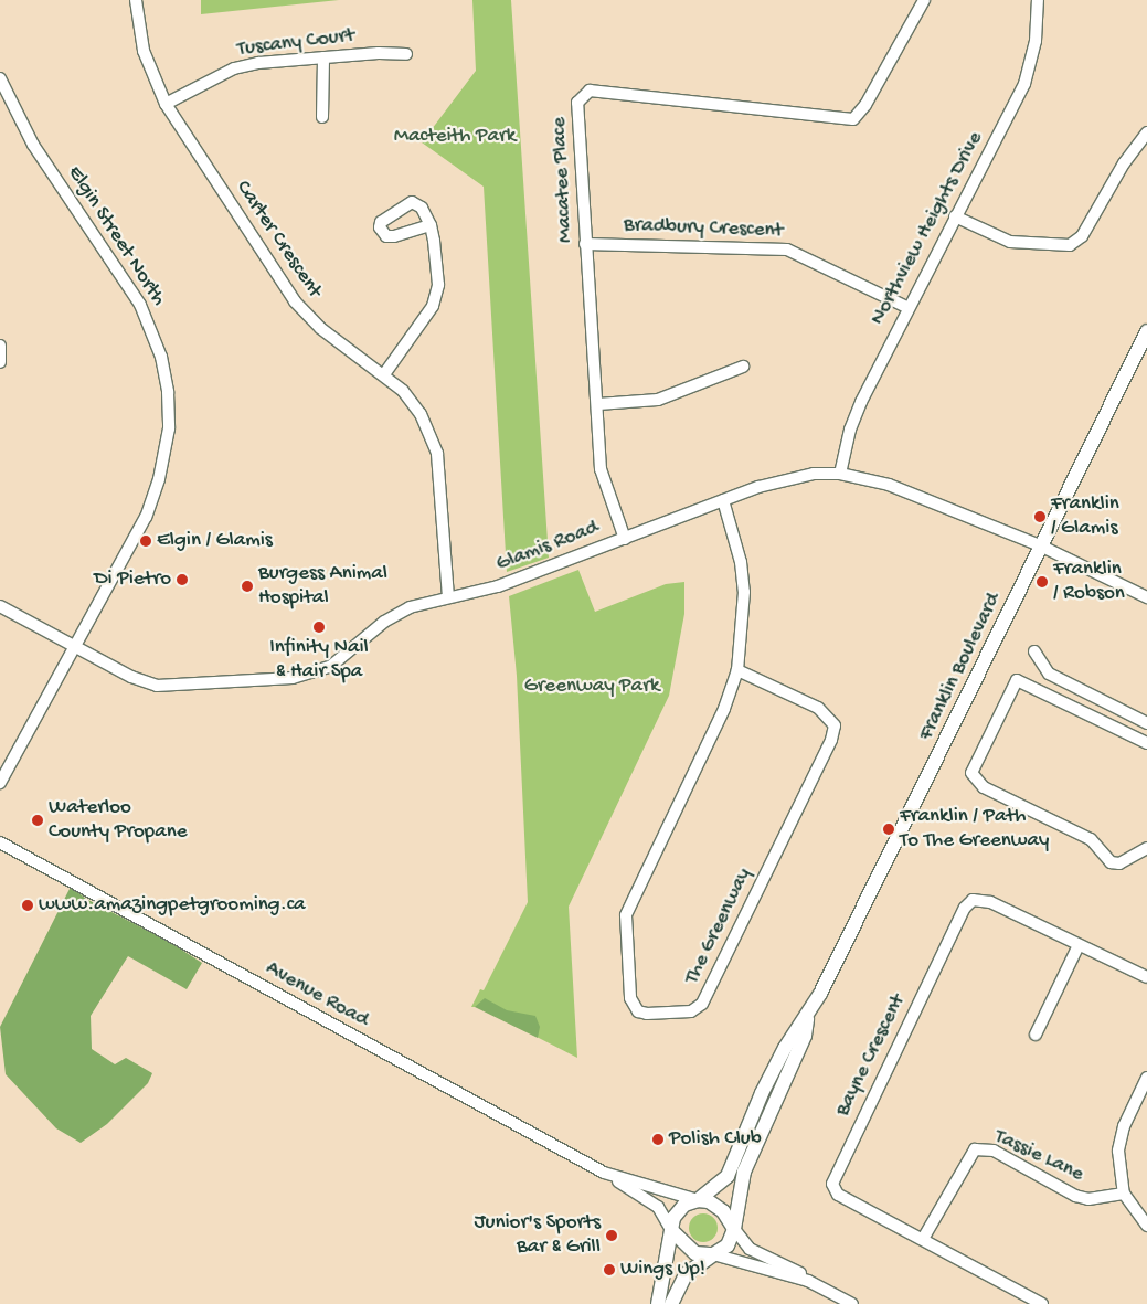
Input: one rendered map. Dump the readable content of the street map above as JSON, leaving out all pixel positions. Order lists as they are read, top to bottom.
{
  "streets": {
    "main road": ["Franklin Boulevard"],
    "street": [
      "Tuscany Court",
      "Macatee Place",
      "Bradbury Crescent",
      "Northview Heights Drive",
      "Elgin Street North",
      "Carter Crescent",
      "Glamis Road",
      "The Greenway",
      "Avenue Road",
      "Bayne Crescent",
      "Tassie Lane"
    ]
  },
  "crossings": [
    ["Tuscany Court", "Carter Crescent"],
    ["Macatee Place", "Bradbury Crescent"],
    ["Macatee Place", "Glamis Road"],
    ["Bradbury Crescent", "Northview Heights Drive"],
    ["Northview Heights Drive", "Glamis Road"],
    ["Elgin Street North", "Glamis Road"],
    ["Carter Crescent", "Glamis Road"],
    ["Glamis Road", "Franklin Boulevard"],
    ["Glamis Road", "The Greenway"],
    ["Franklin Boulevard", "Avenue Road"],
    ["Bayne Crescent", "Tassie Lane"]
  ],
  "parks": ["Macteith Park", "Greenway Park"],
  "places": [
    "Franklin / Glamis",
    "Elgin / Glamis",
    "Di Pietro",
    "Franklin / Robson",
    "Burgess Animal Hospital",
    "Infinity Nail & Hair Spa",
    "Waterloo County Propane",
    "Franklin / Path To The Greenway",
    "www.amazingpetgrooming.ca",
    "Polish Club",
    "Junior's Sports Bar & Grill",
    "Wings Up!"
  ]
}
